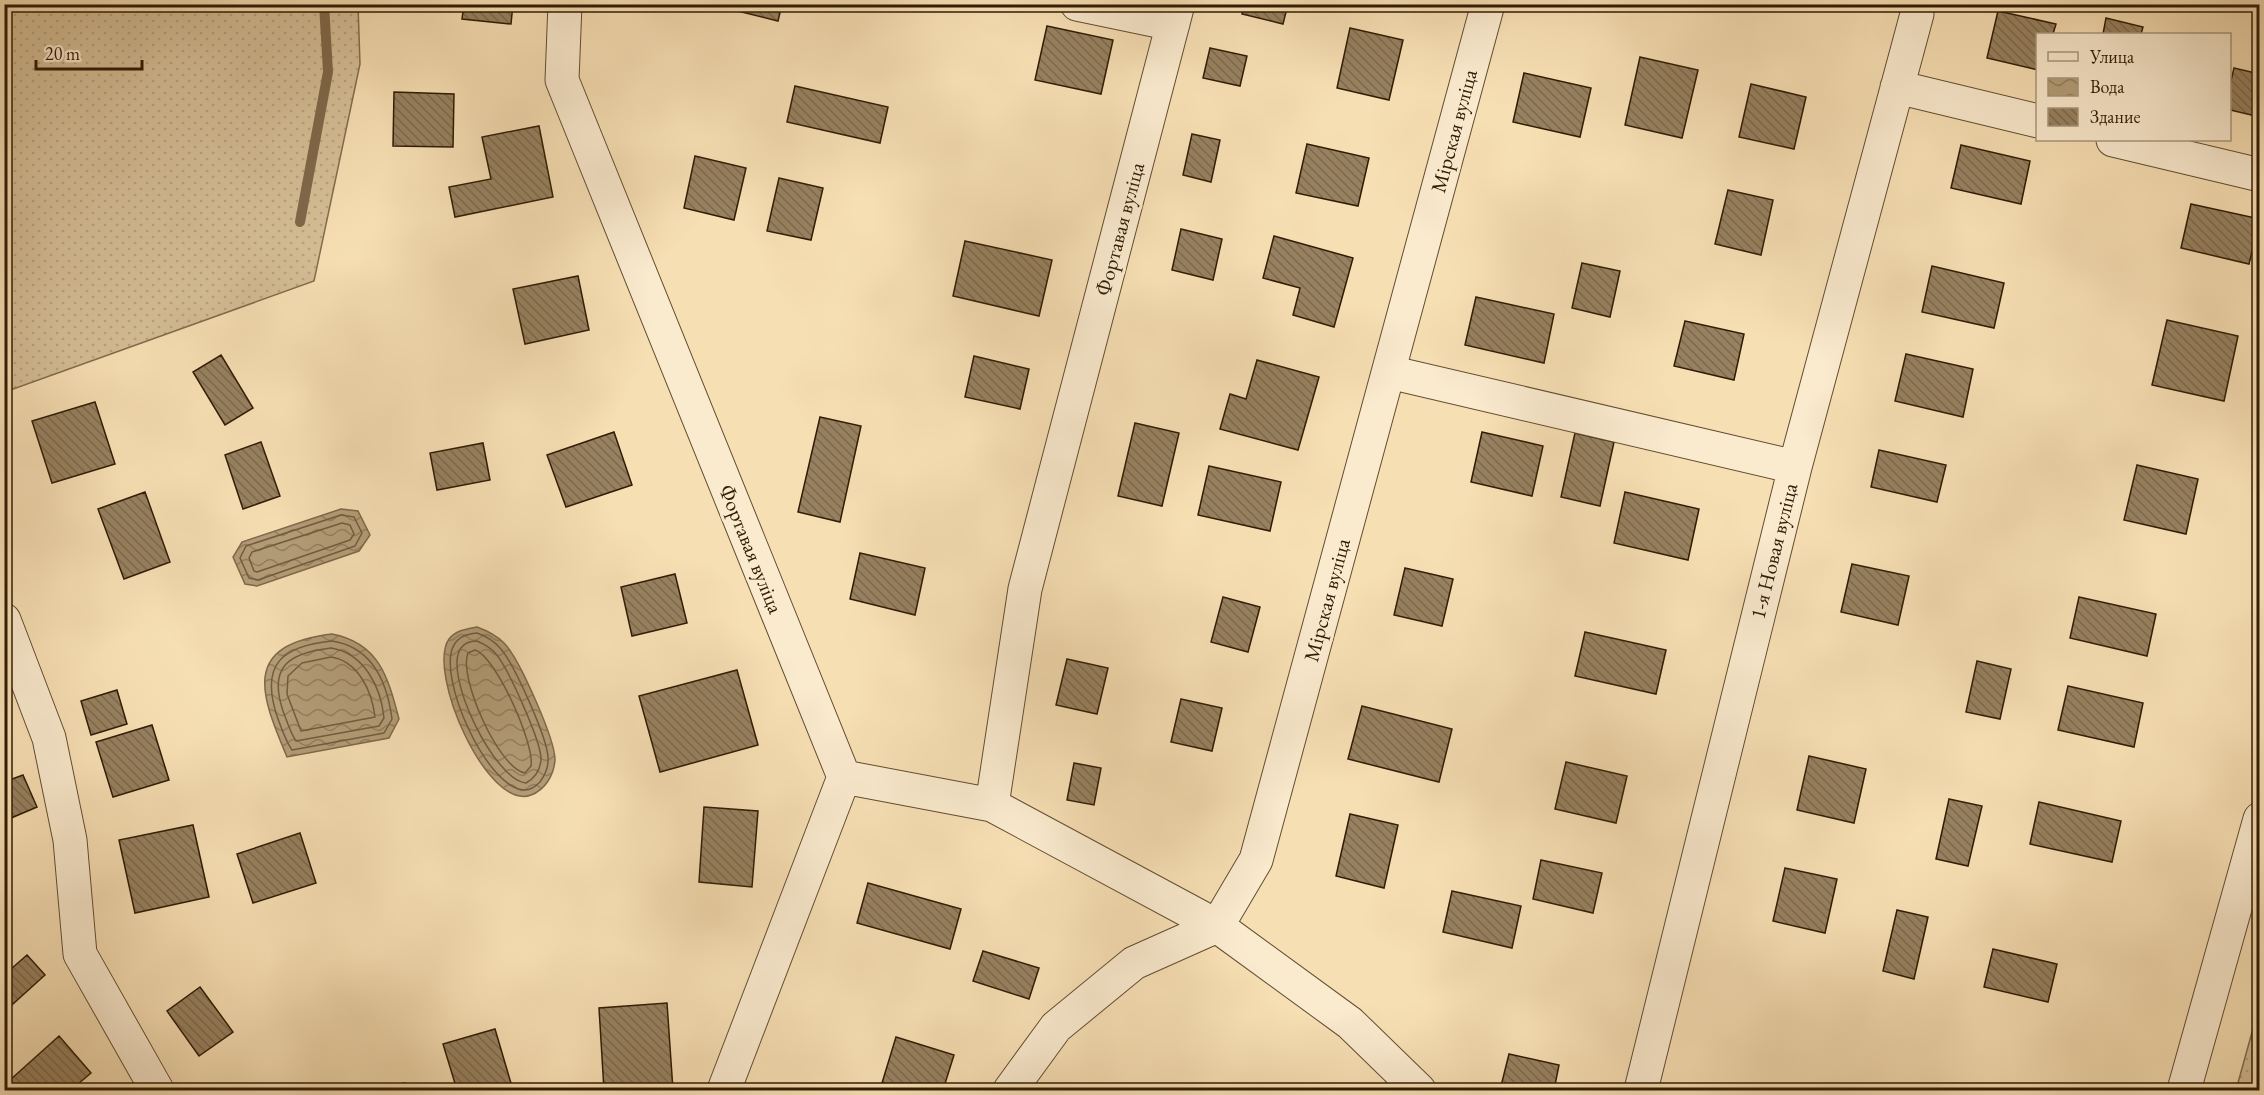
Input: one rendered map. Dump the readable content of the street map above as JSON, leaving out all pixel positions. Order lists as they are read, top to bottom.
{
  "streets": {
    "street": ["Мірская вуліца", "Фортавая вуліца", "1-я Новая вуліца"]
  },
  "legend": ["Улица", "Вода", "Здание"],
  "scale_bar": "20 m"
}
